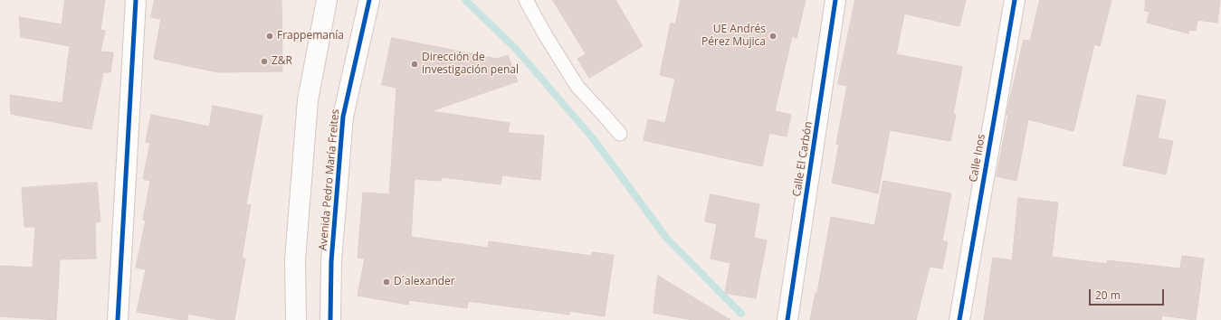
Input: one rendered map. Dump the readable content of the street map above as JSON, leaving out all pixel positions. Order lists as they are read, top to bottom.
{
  "streets": {
    "street": ["Calle Inos", "Calle El Carbón", "Avenida Pedro María Freites"]
  },
  "places": [
    "Frappemanía",
    "UE Andrés Pérez Mujica",
    "Z&R",
    "Dirección de investigación penal",
    "D´alexander"
  ],
  "scale_bar": "20 m"
}
